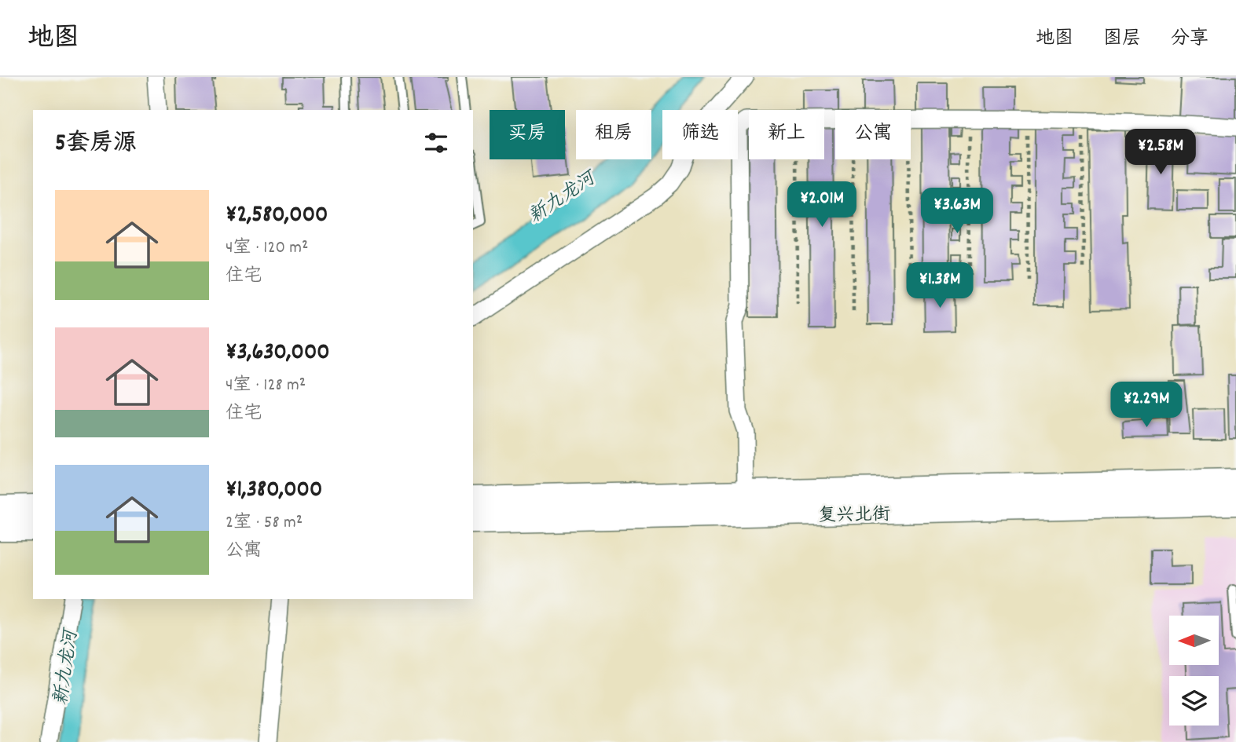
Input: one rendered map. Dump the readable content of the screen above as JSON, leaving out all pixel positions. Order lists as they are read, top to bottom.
{
  "streets": {
    "main road": ["复兴北街"]
  },
  "water": ["新九龙河"],
  "north": "left",
  "page": {
    "header": "地图",
    "nav": ["地图", "图层", "分享"],
    "chip": [
      "买房",
      "租房",
      "筛选",
      "新上",
      "公寓"
    ],
    "heading": "5套房源",
    "price": [
      "¥2.58M",
      "¥2.01M",
      "¥3.63M",
      "¥1.38M",
      "¥2.29M"
    ],
    "list": [
      {
        "name": "¥2,580,000",
        "note": "4室 · 120 m² · 住宅"
      },
      {
        "name": "¥3,630,000",
        "note": "4室 · 128 m² · 住宅"
      },
      {
        "name": "¥1,380,000",
        "note": "2室 · 58 m² · 公寓"
      }
    ]
  }
}
